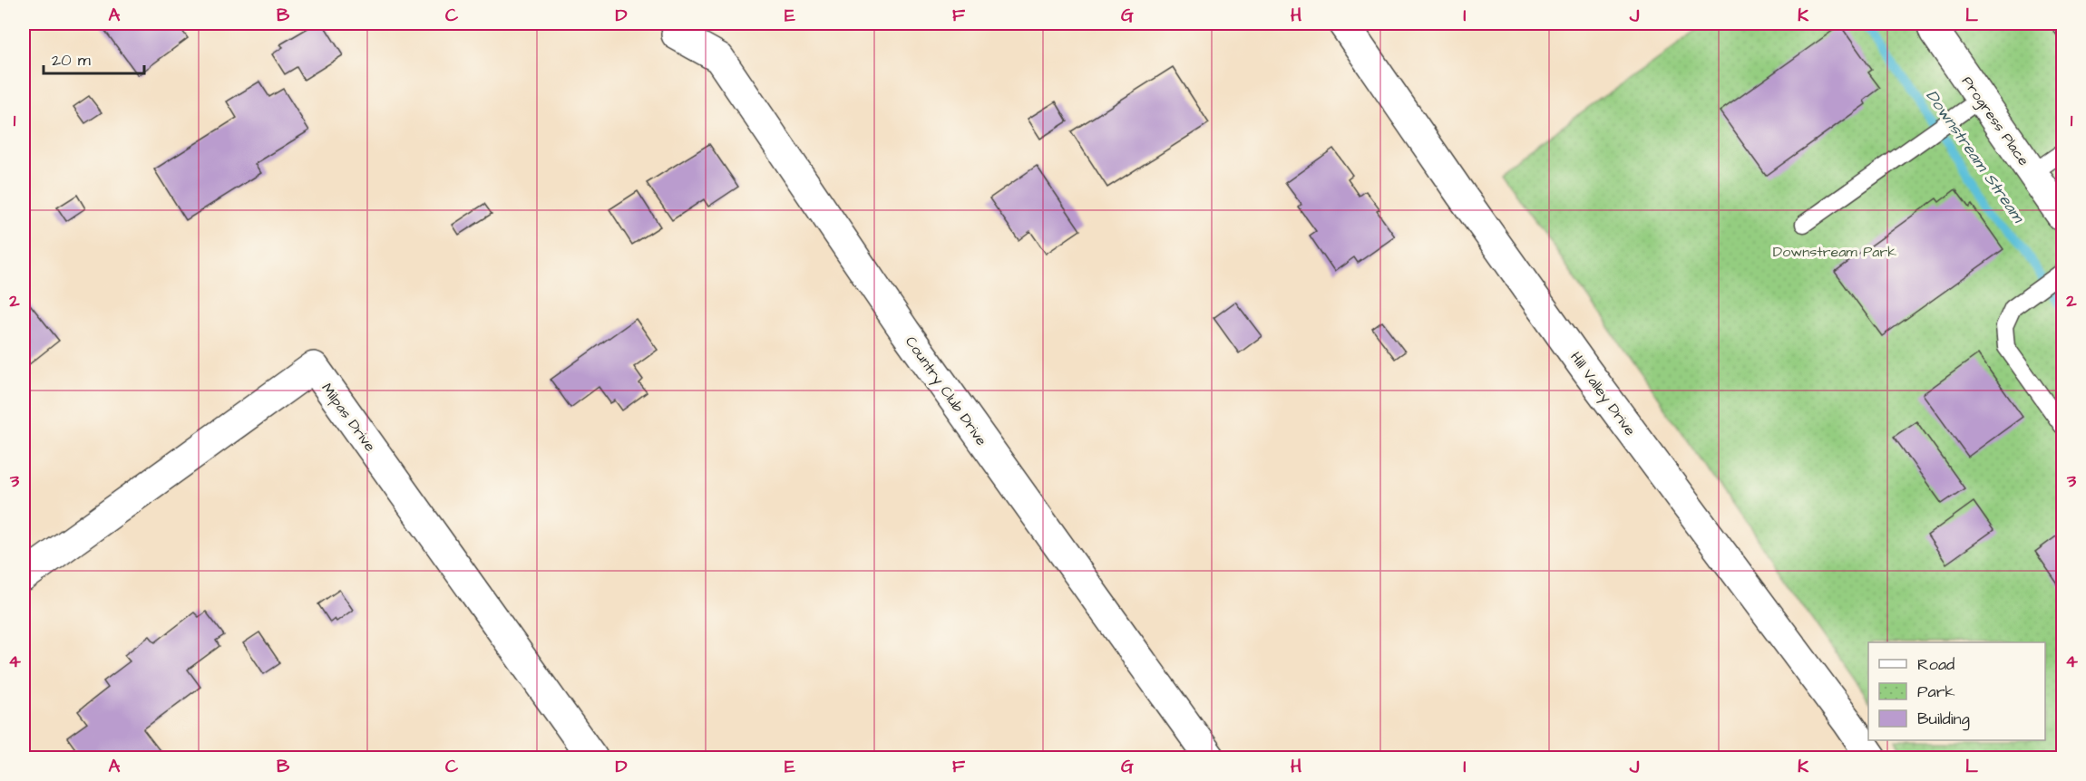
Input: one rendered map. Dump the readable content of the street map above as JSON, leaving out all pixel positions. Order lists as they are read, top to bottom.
{
  "streets": {
    "street": [
      "Progress Place",
      "Country Club Drive",
      "Hill Valley Drive",
      "Milpas Drive"
    ]
  },
  "water": ["Downstream Stream"],
  "parks": ["Downstream Park"],
  "legend": ["Road", "Park", "Building"],
  "scale_bar": "20 m",
  "grid": {
    "columns": [
      "A",
      "B",
      "C",
      "D",
      "E",
      "F",
      "G",
      "H",
      "I",
      "J",
      "K",
      "L"
    ],
    "rows": [
      "1",
      "2",
      "3",
      "4"
    ]
  }
}
